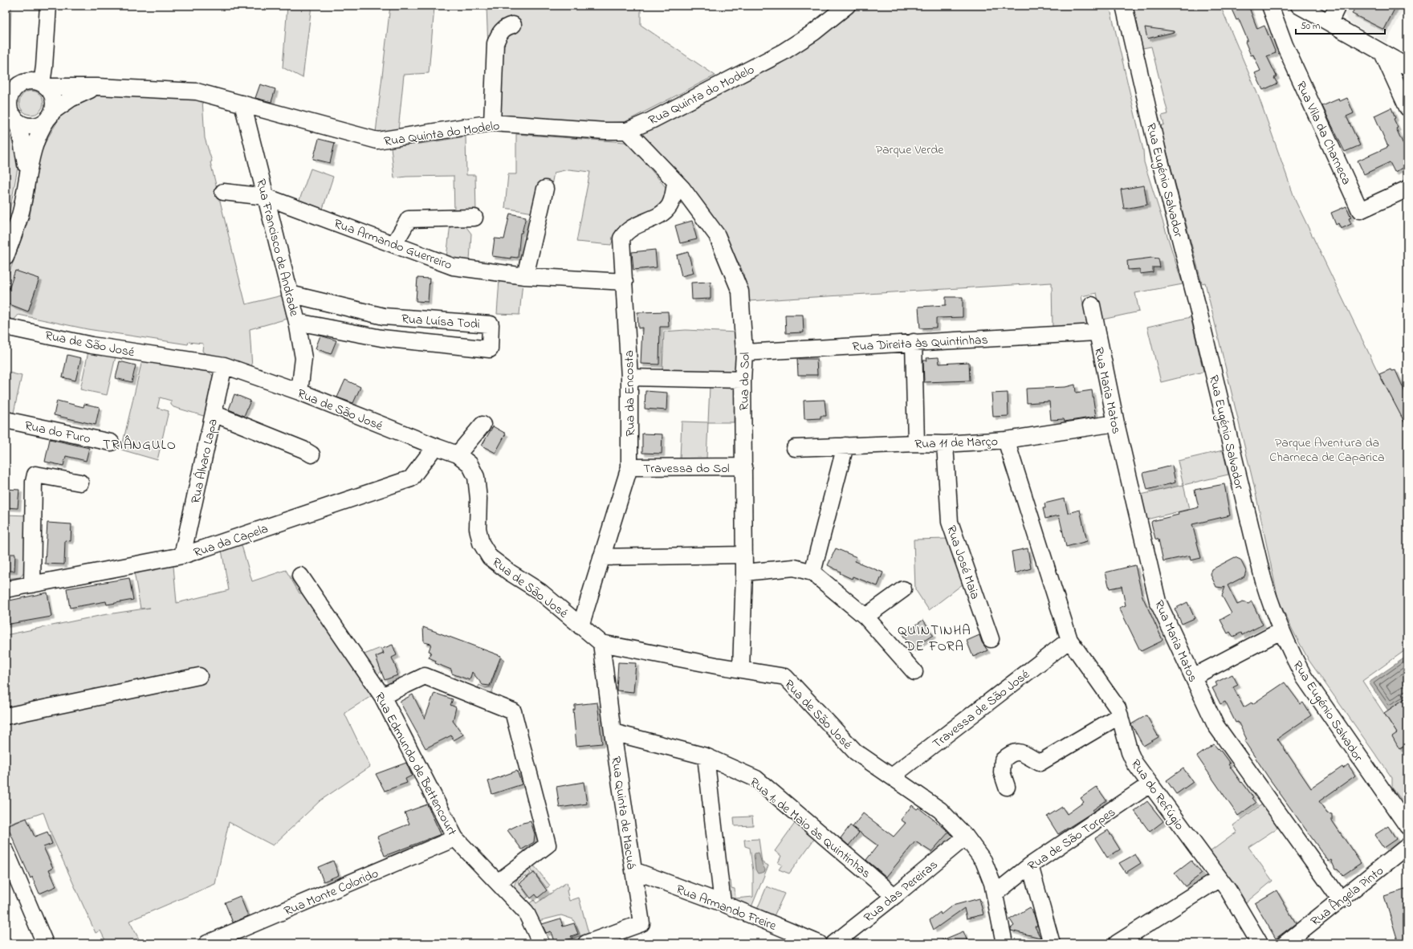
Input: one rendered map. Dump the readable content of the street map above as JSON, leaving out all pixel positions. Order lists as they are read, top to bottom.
{
  "streets": {
    "street": [
      "Rua Quinta do Modelo",
      "Rua Vila da Charneca",
      "Rua Eugénio Salvador",
      "Rua Armando Guerreiro",
      "Rua Francisco de Andrade",
      "Rua Luísa Todi",
      "Rua Direita às Quintinhas",
      "Rua de São José",
      "Rua do Sol",
      "Rua Maria Matos",
      "Rua da Encosta",
      "Rua do Furo",
      "Rua 11 de Março",
      "Rua Álvaro Lapa",
      "Travessa do Sol",
      "Rua da Capela",
      "Rua José Maia",
      "Travessa de São José",
      "Rua Edmundo de Bettencourt",
      "Rua do Refúgio",
      "Rua Quinta de Macuá",
      "Rua 1º de Maio às Quintinhas",
      "Rua de São Torpes",
      "Rua das Pereiras",
      "Rua Monte Colorido",
      "Rua Ângela Pinto",
      "Rua Armando Freire"
    ]
  },
  "crossings": [
    ["Rua Quinta do Modelo", "Rua Francisco de Andrade"],
    ["Rua Quinta do Modelo", "Rua do Sol"],
    ["Rua Armando Guerreiro", "Rua Francisco de Andrade"],
    ["Rua Armando Guerreiro", "Rua da Encosta"],
    ["Rua Francisco de Andrade", "Rua Luísa Todi"],
    ["Rua Francisco de Andrade", "Rua de São José"],
    ["Rua Direita às Quintinhas", "Rua do Sol"],
    ["Rua Direita às Quintinhas", "Rua Maria Matos"],
    ["Rua de São José", "Rua do Sol"],
    ["Rua de São José", "Rua da Encosta"],
    ["Rua de São José", "Rua Álvaro Lapa"],
    ["Rua de São José", "Rua da Capela"],
    ["Rua de São José", "Travessa de São José"],
    ["Rua de São José", "Rua Quinta de Macuá"],
    ["Rua de São José", "Rua de São Torpes"],
    ["Rua de São José", "Rua das Pereiras"],
    ["Rua do Sol", "Rua da Encosta"],
    ["Rua do Sol", "Travessa do Sol"],
    ["Rua Maria Matos", "Rua 11 de Março"],
    ["Rua Maria Matos", "Rua Ângela Pinto"],
    ["Rua da Encosta", "Travessa do Sol"],
    ["Rua 11 de Março", "Rua José Maia"],
    ["Rua 11 de Março", "Rua do Refúgio"],
    ["Rua Álvaro Lapa", "Rua da Capela"],
    ["Travessa de São José", "Rua do Refúgio"],
    ["Rua Edmundo de Bettencourt", "Rua Monte Colorido"],
    ["Rua do Refúgio", "Rua de São Torpes"],
    ["Rua Quinta de Macuá", "Rua 1º de Maio às Quintinhas"],
    ["Rua Quinta de Macuá", "Rua Armando Freire"],
    ["Rua 1º de Maio às Quintinhas", "Rua das Pereiras"]
  ],
  "districts": ["TRIÂNGULO", "QUINTINHA DE FORA"],
  "parks": ["Parque Verde", "Parque Aventura da Charneca de Caparica"],
  "scale_bar": "50 m"
}
